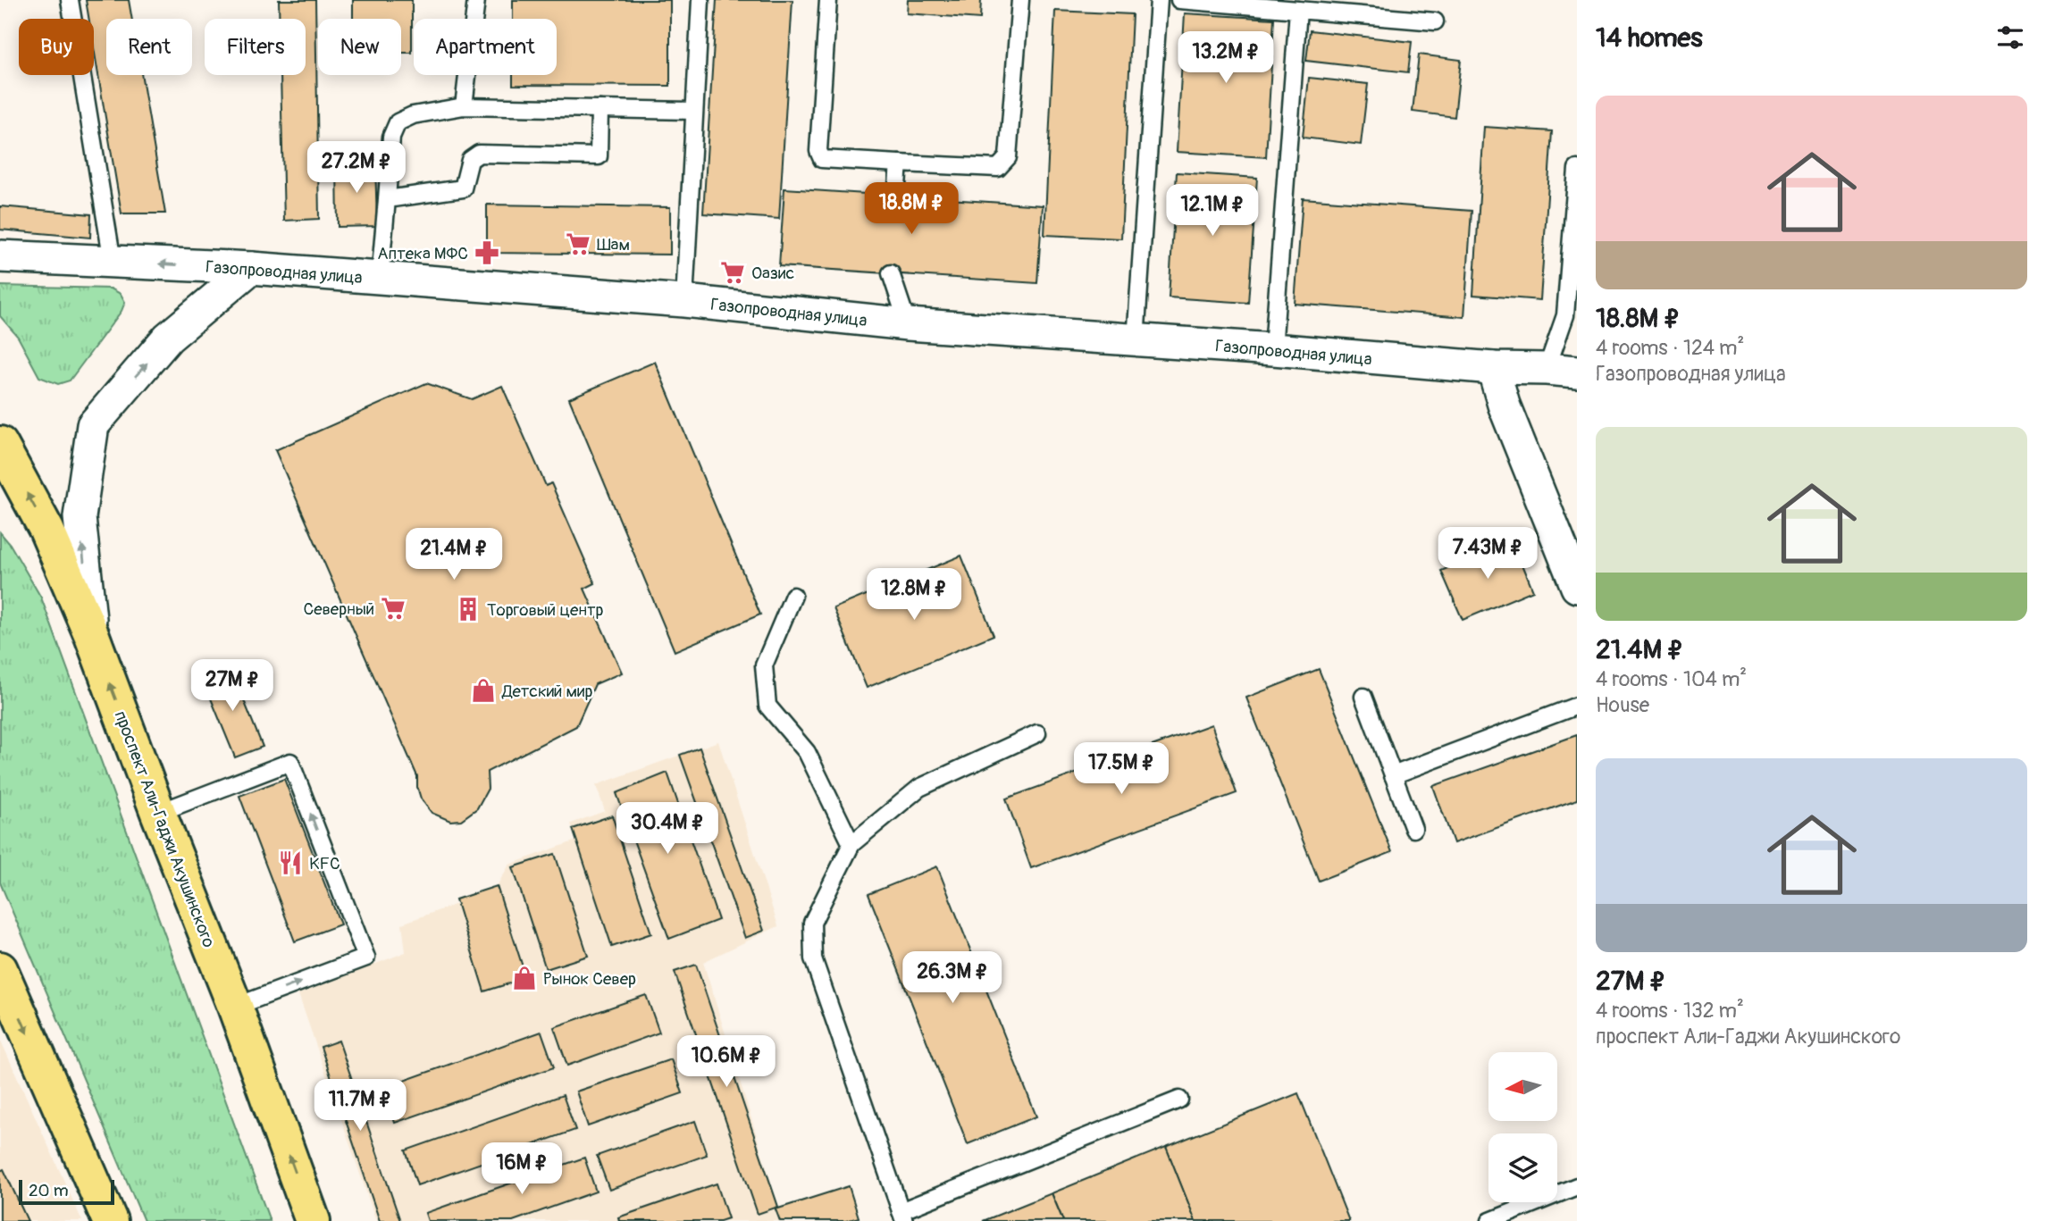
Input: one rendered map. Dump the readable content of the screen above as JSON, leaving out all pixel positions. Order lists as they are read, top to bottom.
{
  "streets": {
    "highway": ["проспект Али-Гаджи Акушинского"],
    "street": ["Газопроводная улица"]
  },
  "one_way": ["проспект Али-Гаджи Акушинского"],
  "places": {
    "supermarket": ["Шам", "Оазис", "Северный"],
    "pharmacy": ["Аптека МФС"],
    "building": ["Торговый центр"],
    "shop": ["Детский мир", "Рынок Север"],
    "restaurant": ["KFC"]
  },
  "scale_bar": "20 m",
  "north": "left",
  "page": {
    "heading": "14 homes",
    "chip": [
      "Buy",
      "Rent",
      "Filters",
      "New",
      "Apartment"
    ],
    "price": [
      "13.2M ₽",
      "27.2M ₽",
      "18.8M ₽",
      "12.1M ₽",
      "7.43M ₽",
      "21.4M ₽",
      "12.8M ₽",
      "27M ₽",
      "17.5M ₽",
      "30.4M ₽",
      "26.3M ₽",
      "10.6M ₽",
      "11.7M ₽",
      "16M ₽"
    ],
    "list": [
      {
        "name": "18.8M ₽",
        "note": "4 rooms · 124 m² · Газопроводная улица"
      },
      {
        "name": "21.4M ₽",
        "note": "4 rooms · 104 m² · House"
      },
      {
        "name": "27M ₽",
        "note": "4 rooms · 132 m² · проспект Али-Гаджи Акушинского"
      }
    ],
    "scale": "20 m"
  }
}
